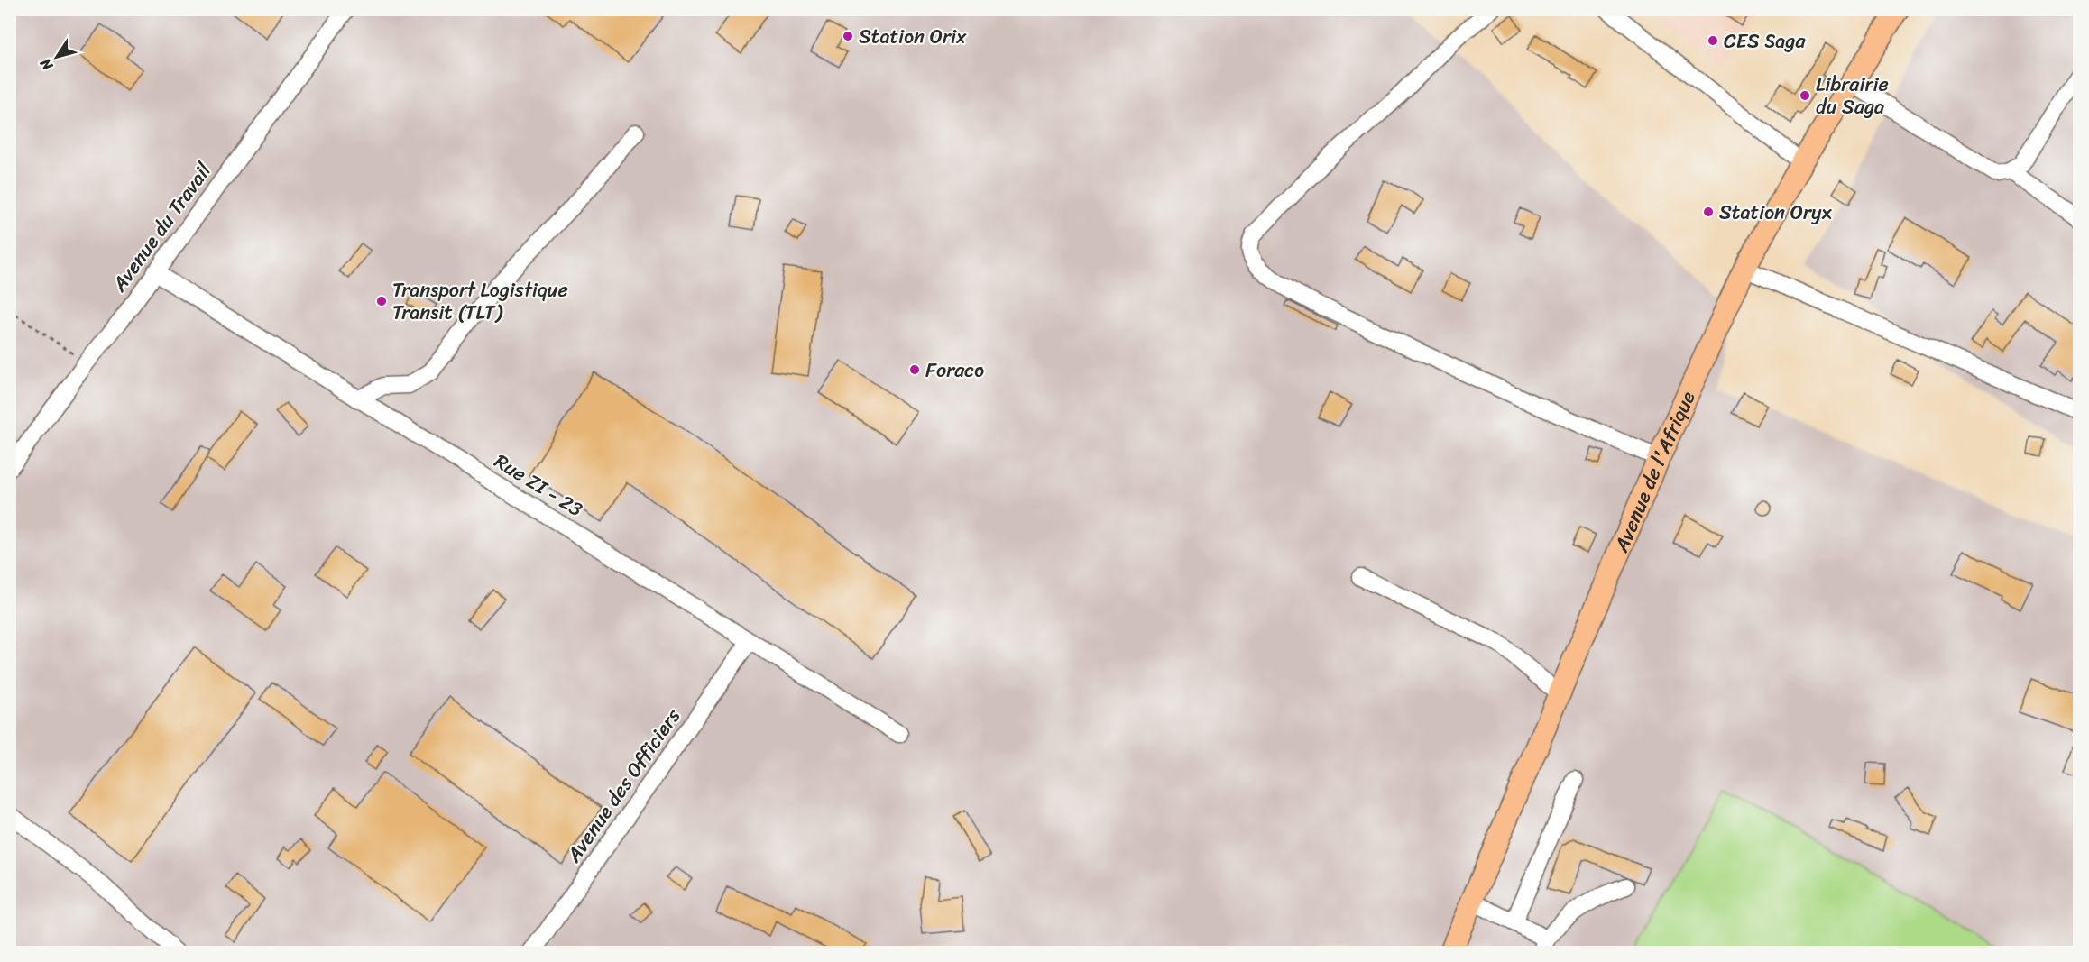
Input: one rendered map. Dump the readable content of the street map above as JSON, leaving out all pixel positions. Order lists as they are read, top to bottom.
{
  "streets": {
    "main road": ["Avenue de l'Afrique"],
    "street": ["Avenue du Travail", "Rue ZI - 23", "Avenue des Officiers"]
  },
  "crossings": [
    ["Avenue du Travail", "Rue ZI - 23"],
    ["Rue ZI - 23", "Avenue des Officiers"]
  ],
  "places": [
    "Station Orix",
    "CES Saga",
    "Librairie du Saga",
    "Station Oryx",
    "Transport Logistique Transit (TLT)",
    "Foraco"
  ],
  "north": "bottom left"
}
